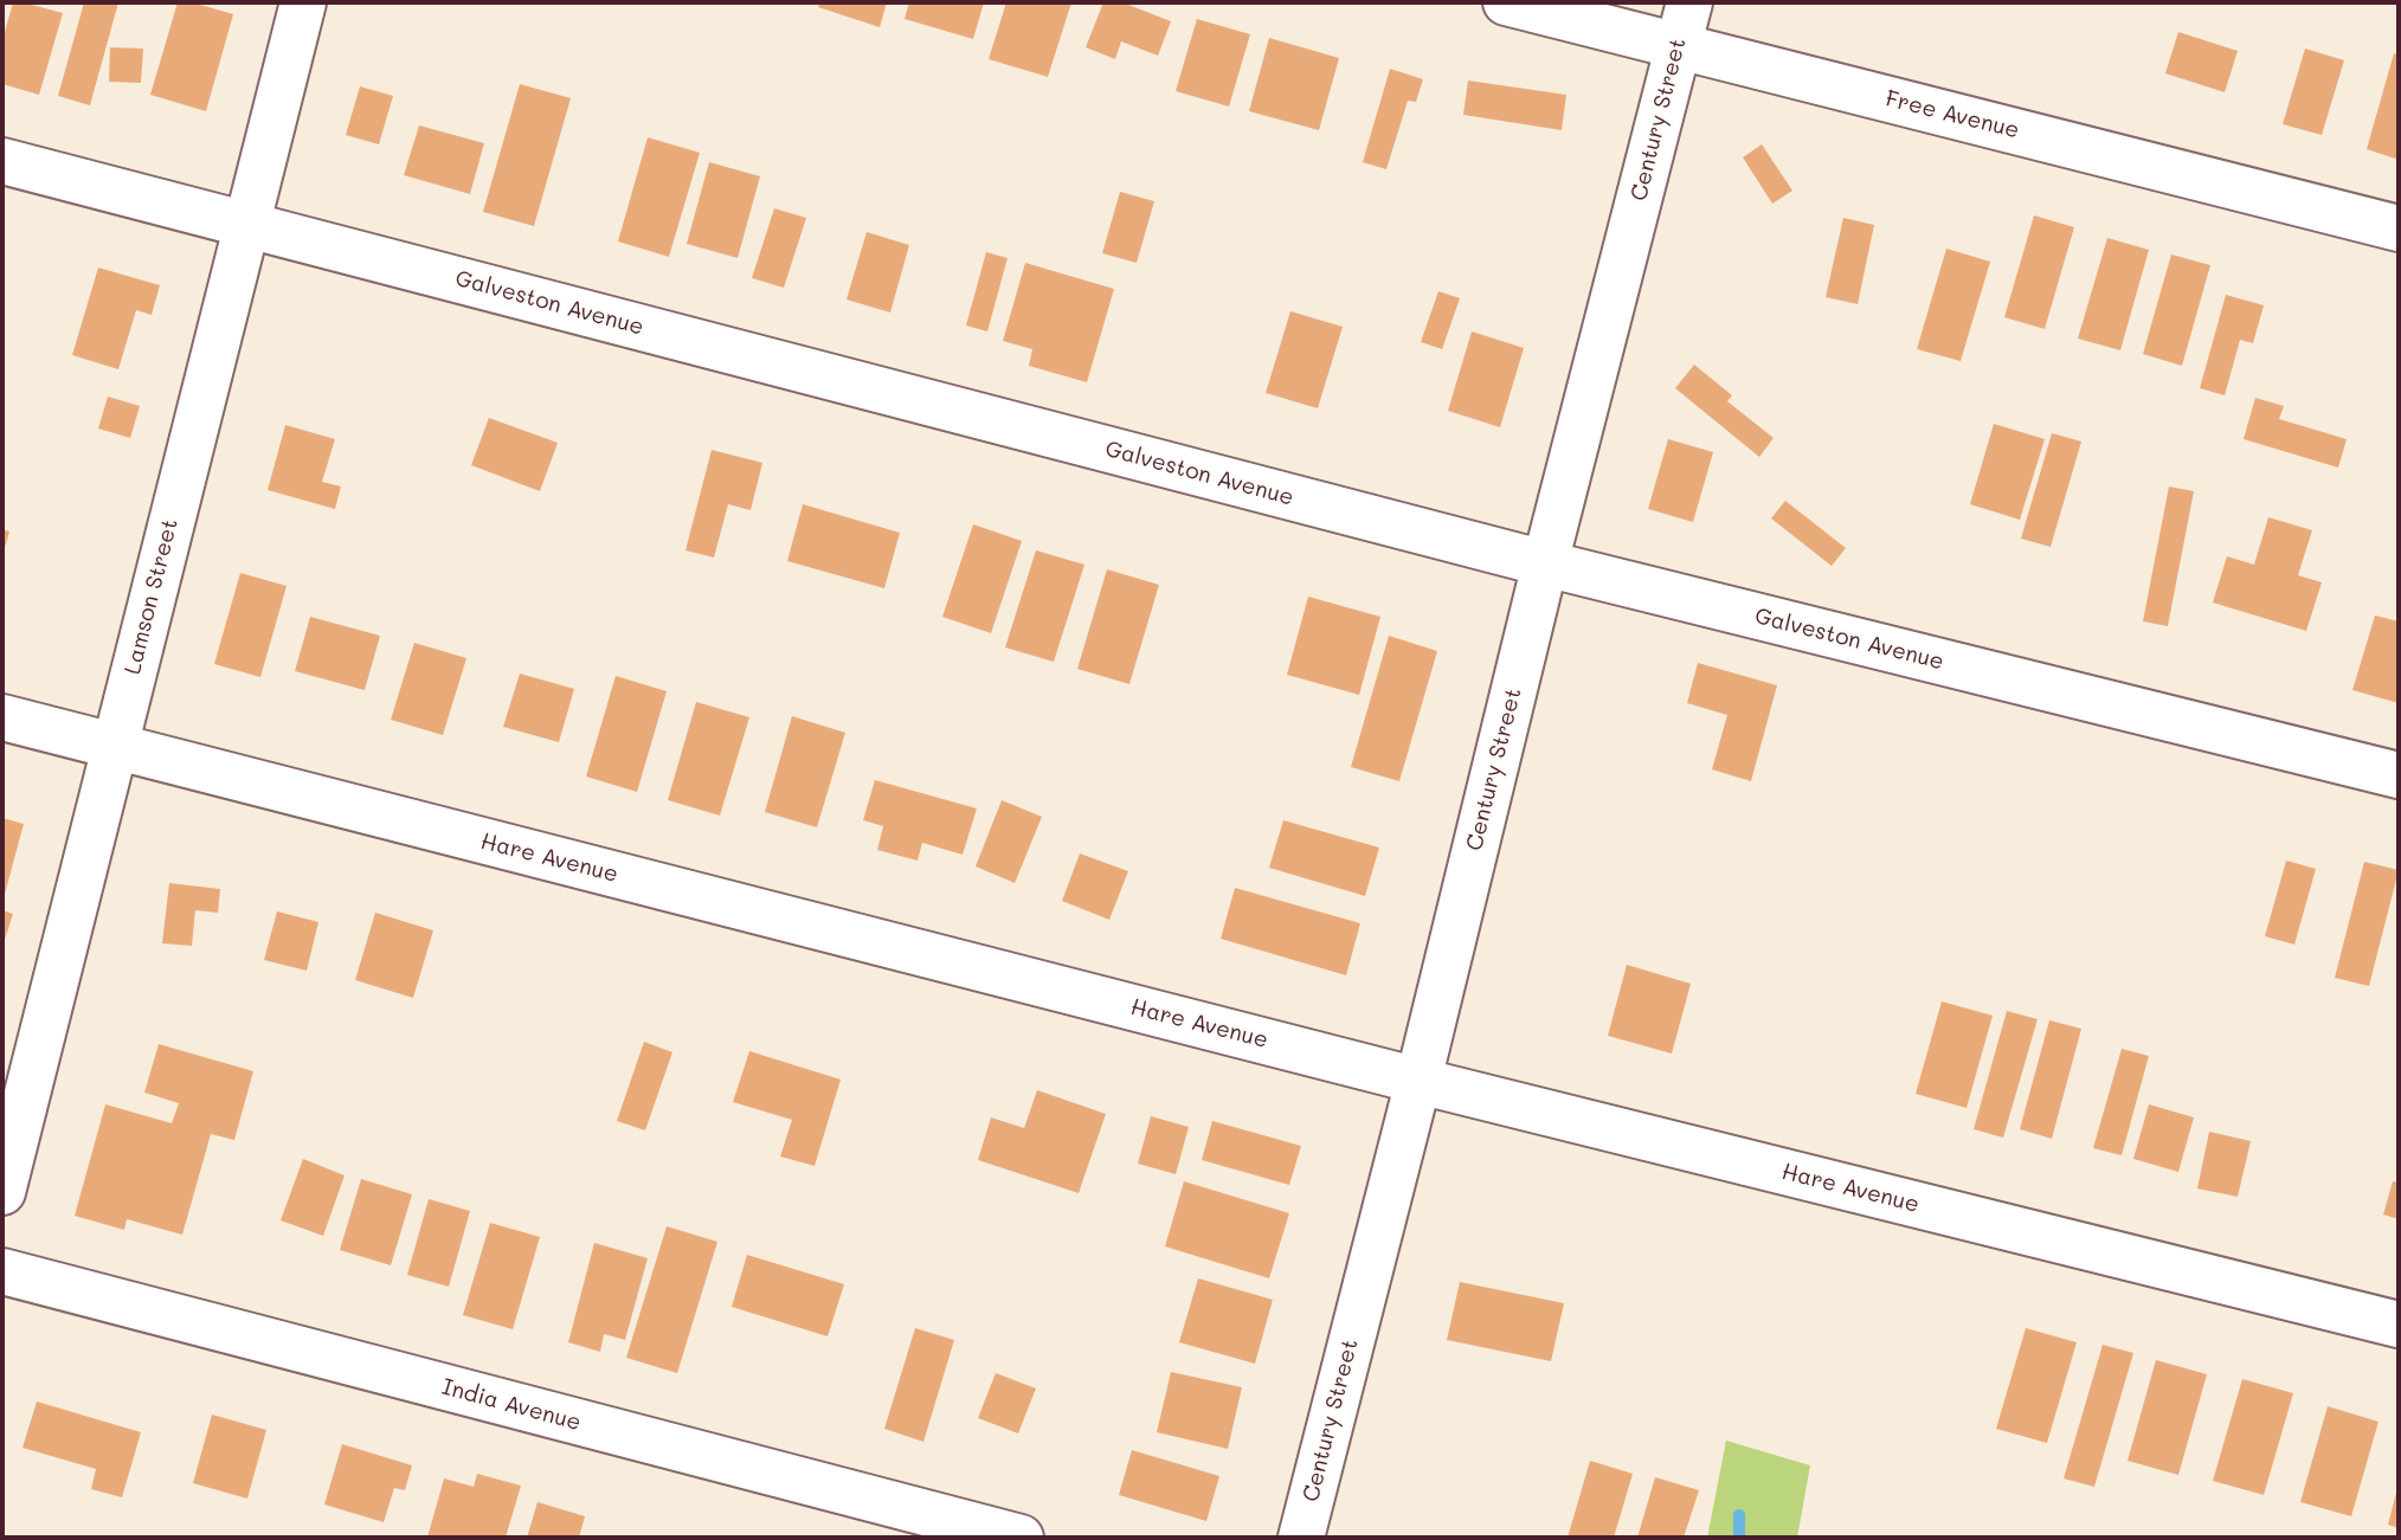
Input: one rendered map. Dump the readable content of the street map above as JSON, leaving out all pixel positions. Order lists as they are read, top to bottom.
{
  "streets": {
    "street": [
      "Free Avenue",
      "Century Street",
      "Galveston Avenue",
      "Lamson Street",
      "Hare Avenue",
      "India Avenue"
    ]
  },
  "crossings": [
    ["Free Avenue", "Century Street"],
    ["Century Street", "Galveston Avenue"],
    ["Century Street", "Hare Avenue"],
    ["Galveston Avenue", "Lamson Street"],
    ["Lamson Street", "Hare Avenue"]
  ]
}
